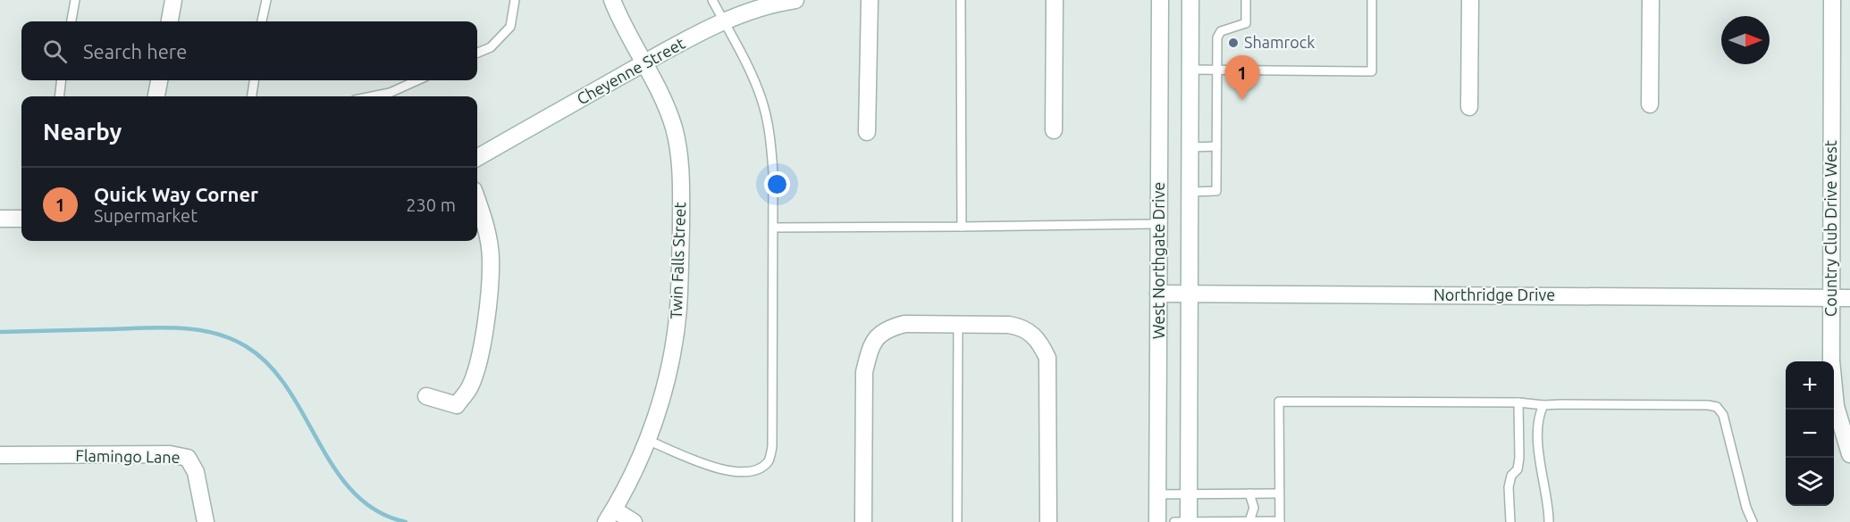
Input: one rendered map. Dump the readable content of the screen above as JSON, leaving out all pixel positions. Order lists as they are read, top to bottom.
{
  "streets": {
    "street": [
      "Cheyenne Street",
      "Country Club Drive West",
      "Twin Falls Street",
      "West Northgate Drive",
      "Northridge Drive",
      "Flamingo Lane"
    ]
  },
  "crossings": [
    ["Cheyenne Street", "Twin Falls Street"],
    ["Country Club Drive West", "Northridge Drive"],
    ["West Northgate Drive", "Northridge Drive"]
  ],
  "places": ["Shamrock"],
  "north": "right",
  "page": {
    "search": "Search here",
    "pins": "1",
    "heading": "Nearby",
    "list": [
      {
        "mark": "1",
        "name": "Quick Way Corner",
        "note": "Supermarket",
        "value": "230 m"
      }
    ],
    "map_buttons": ["+", "−"]
  }
}
